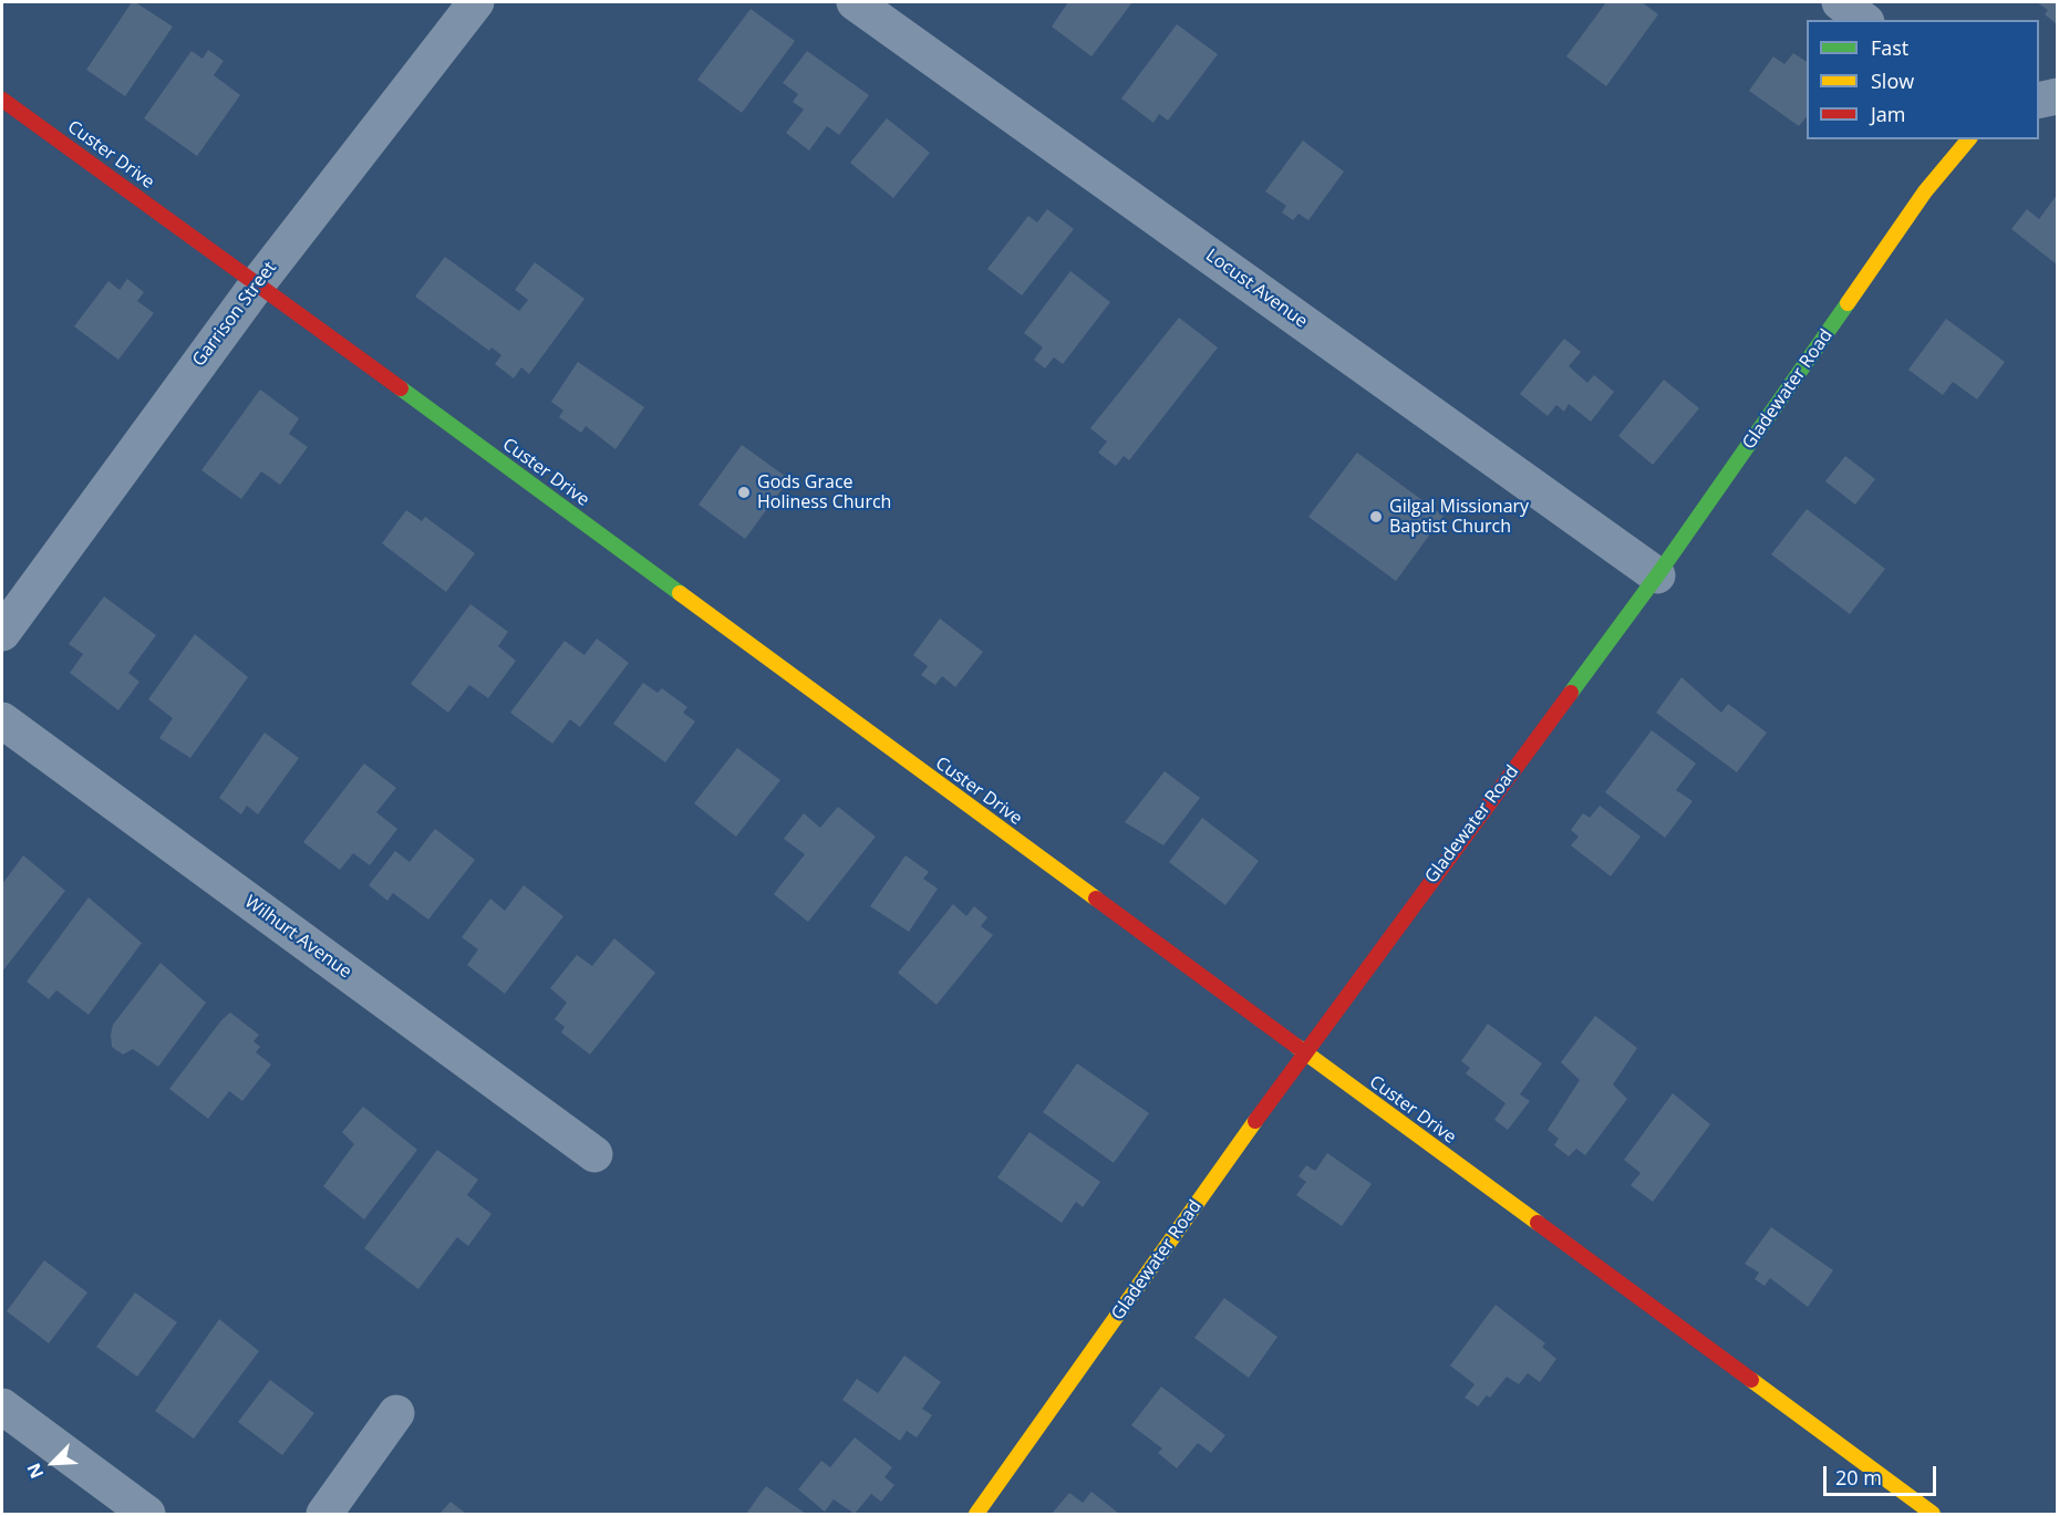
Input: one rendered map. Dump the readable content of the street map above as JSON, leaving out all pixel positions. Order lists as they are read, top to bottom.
{
  "streets": {
    "street": [
      "Custer Drive",
      "Locust Avenue",
      "Garrison Street",
      "Gladewater Road",
      "Wilhurt Avenue"
    ]
  },
  "crossings": [
    ["Custer Drive", "Garrison Street"],
    ["Custer Drive", "Gladewater Road"],
    ["Locust Avenue", "Gladewater Road"]
  ],
  "places": ["Gods Grace Holiness Church", "Gilgal Missionary Baptist Church"],
  "legend": ["Fast", "Slow", "Jam"],
  "scale_bar": "20 m",
  "north": "bottom left"
}
